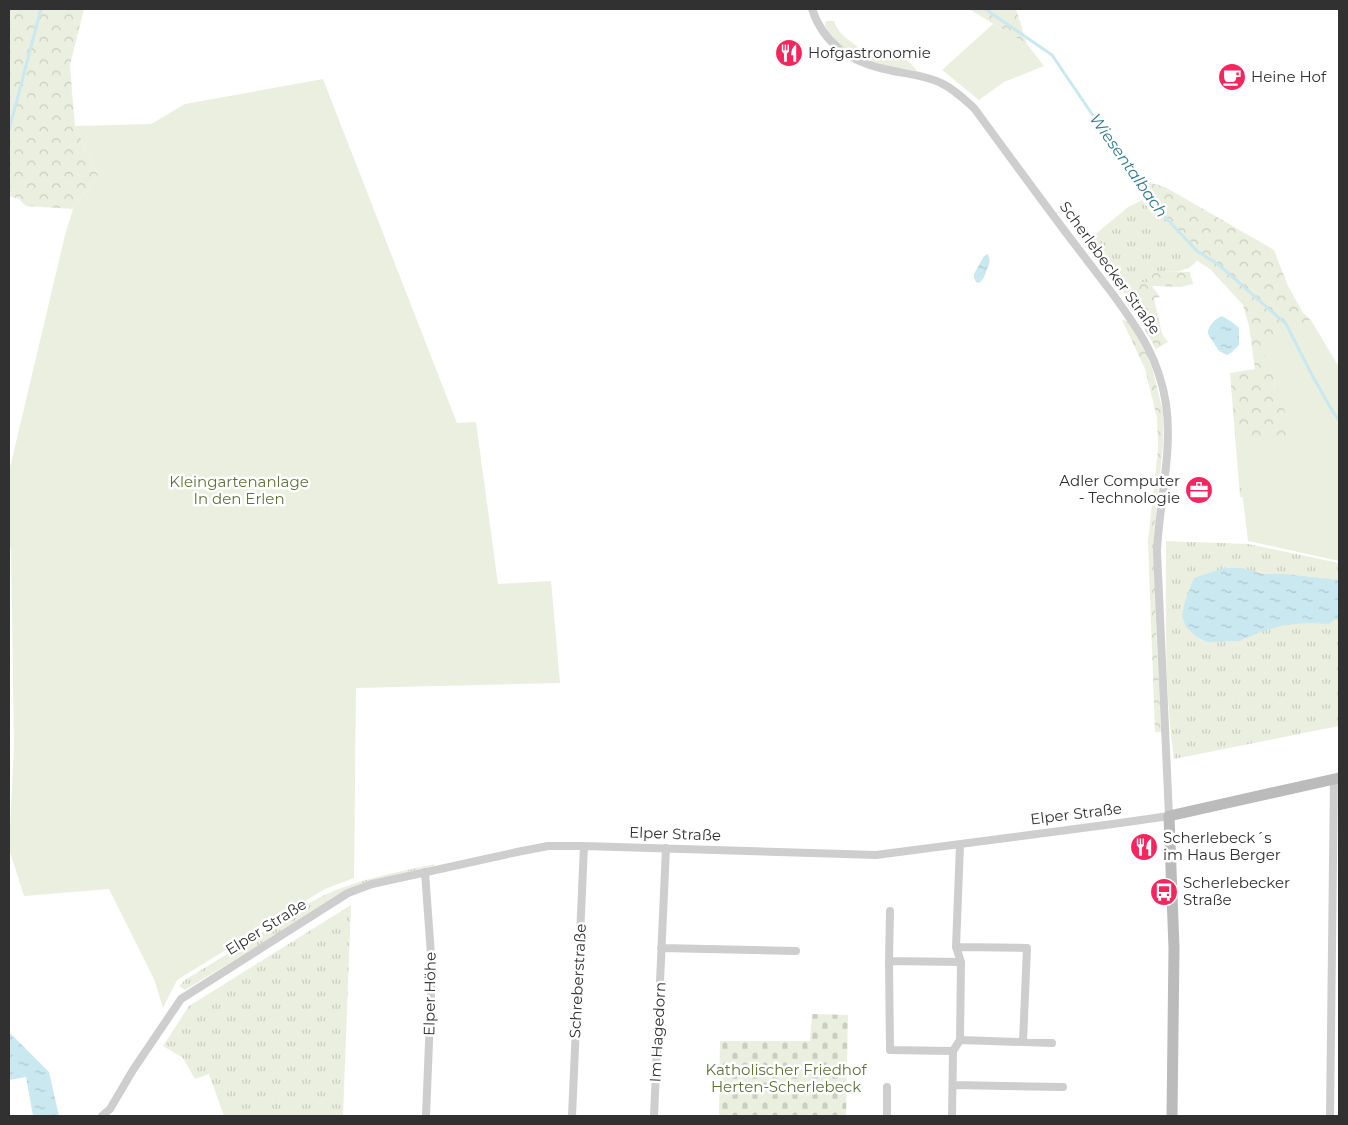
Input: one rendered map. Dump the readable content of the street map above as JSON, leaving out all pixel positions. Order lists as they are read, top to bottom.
{
  "streets": {
    "street": [
      "Scherlebecker Straße",
      "Elper Straße",
      "Schreberstraße",
      "Elper Höhe",
      "Im Hagedorn"
    ]
  },
  "crossings": [
    ["Scherlebecker Straße", "Elper Straße"],
    ["Elper Straße", "Schreberstraße"],
    ["Elper Straße", "Elper Höhe"],
    ["Elper Straße", "Im Hagedorn"]
  ],
  "water": ["Wiesentalbach"],
  "parks": ["Kleingartenanlage In den Erlen", "Katholischer Friedhof Herten-Scherlebeck"],
  "places": {
    "restaurant": ["Hofgastronomie", "Scherlebeck´s im Haus Berger"],
    "cafe": ["Heine Hof"],
    "office": ["Adler Computer - Technologie"],
    "bus stop": ["Scherlebecker Straße"]
  }
}
